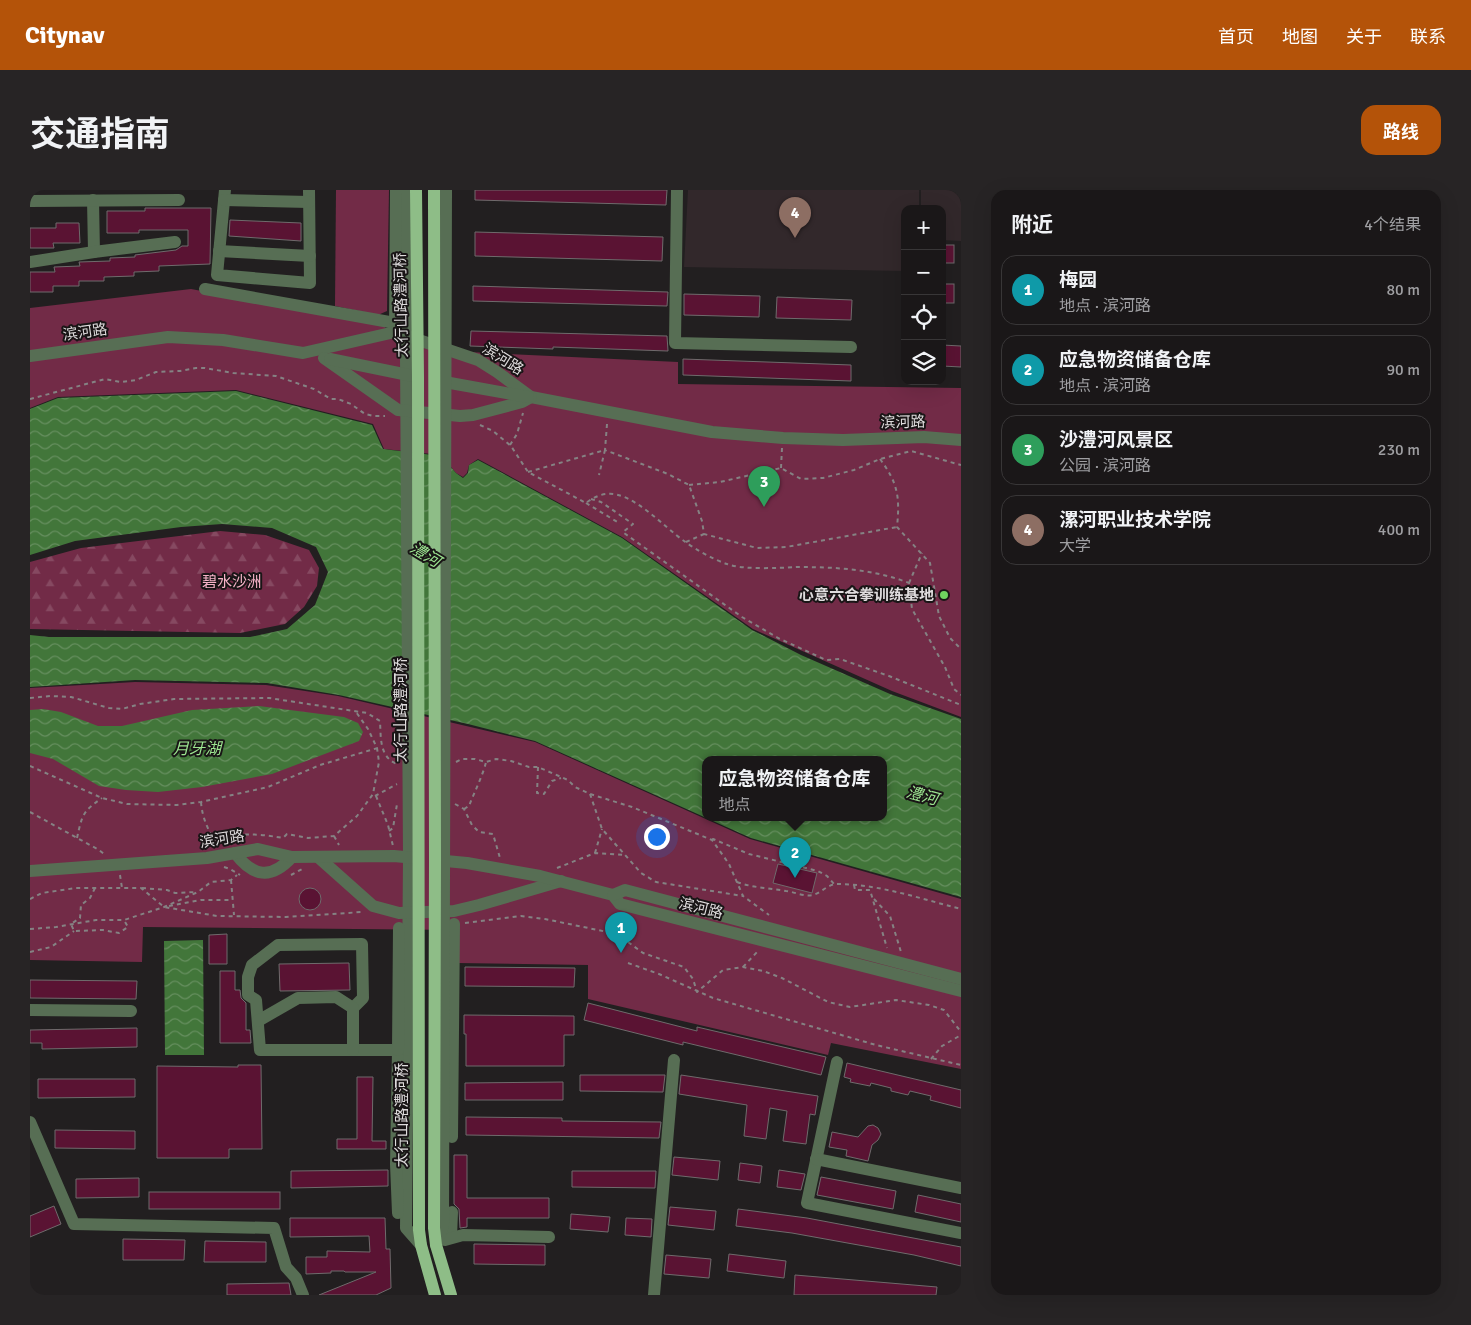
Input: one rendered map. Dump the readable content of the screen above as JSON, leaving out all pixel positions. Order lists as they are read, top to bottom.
{
  "streets": {
    "main road": ["太行山路澧河桥"],
    "street": ["滨河路"]
  },
  "crossings": [
    ["太行山路澧河桥", "滨河路"]
  ],
  "water": ["澧河", "月牙湖"],
  "parks": ["碧水沙洲"],
  "places": ["心意六合拳训练基地"],
  "page": {
    "header": "Citynav",
    "nav": [
      "首页",
      "地图",
      "关于",
      "联系"
    ],
    "title": "交通指南",
    "buttons": "路线",
    "heading": ["附近", "4个结果"],
    "pins": [
      "4",
      "3",
      "2",
      "1"
    ],
    "map_buttons": ["+", "−"],
    "list": [
      {
        "mark": "1",
        "name": "梅园",
        "note": "地点 · 滨河路",
        "value": "80 m"
      },
      {
        "mark": "2",
        "name": "应急物资储备仓库",
        "note": "地点 · 滨河路",
        "value": "90 m"
      },
      {
        "mark": "3",
        "name": "沙澧河风景区",
        "note": "公园 · 滨河路",
        "value": "230 m"
      },
      {
        "mark": "4",
        "name": "漯河职业技术学院",
        "note": "大学",
        "value": "400 m"
      }
    ],
    "popup": ["应急物资储备仓库", "地点"]
  }
}
